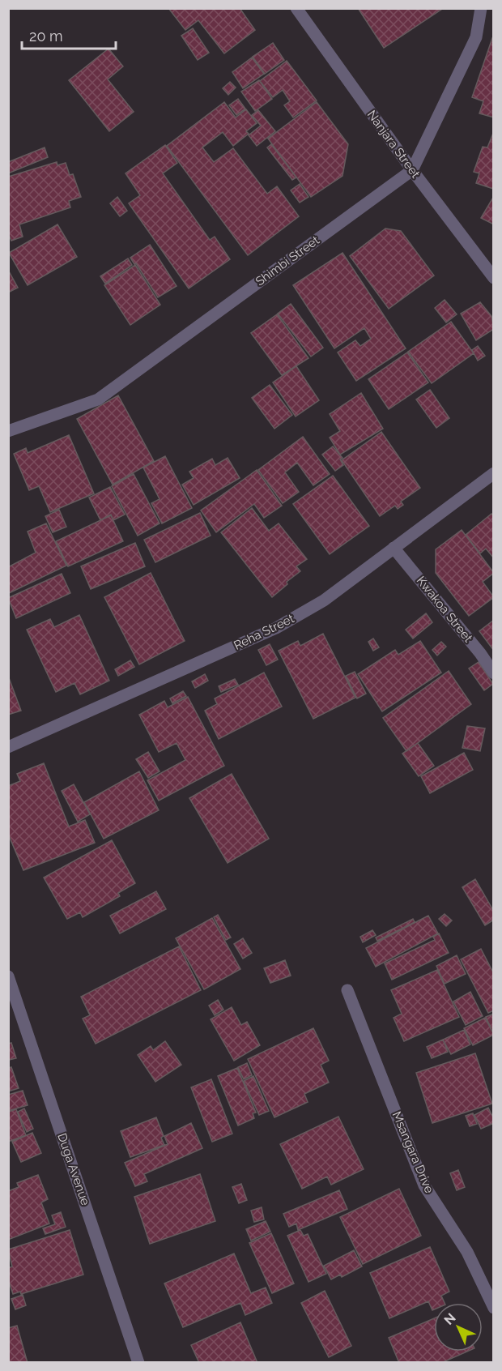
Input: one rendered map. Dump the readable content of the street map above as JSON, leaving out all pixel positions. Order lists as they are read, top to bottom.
{
  "streets": {
    "street": [
      "Nanjara Street",
      "Shimbi Street",
      "Kwakoa Street",
      "Reha Street",
      "Msangara Drive",
      "Duga Avenue"
    ]
  },
  "crossings": [
    ["Nanjara Street", "Shimbi Street"],
    ["Kwakoa Street", "Reha Street"]
  ],
  "scale_bar": "20 m",
  "north": "top left"
}
